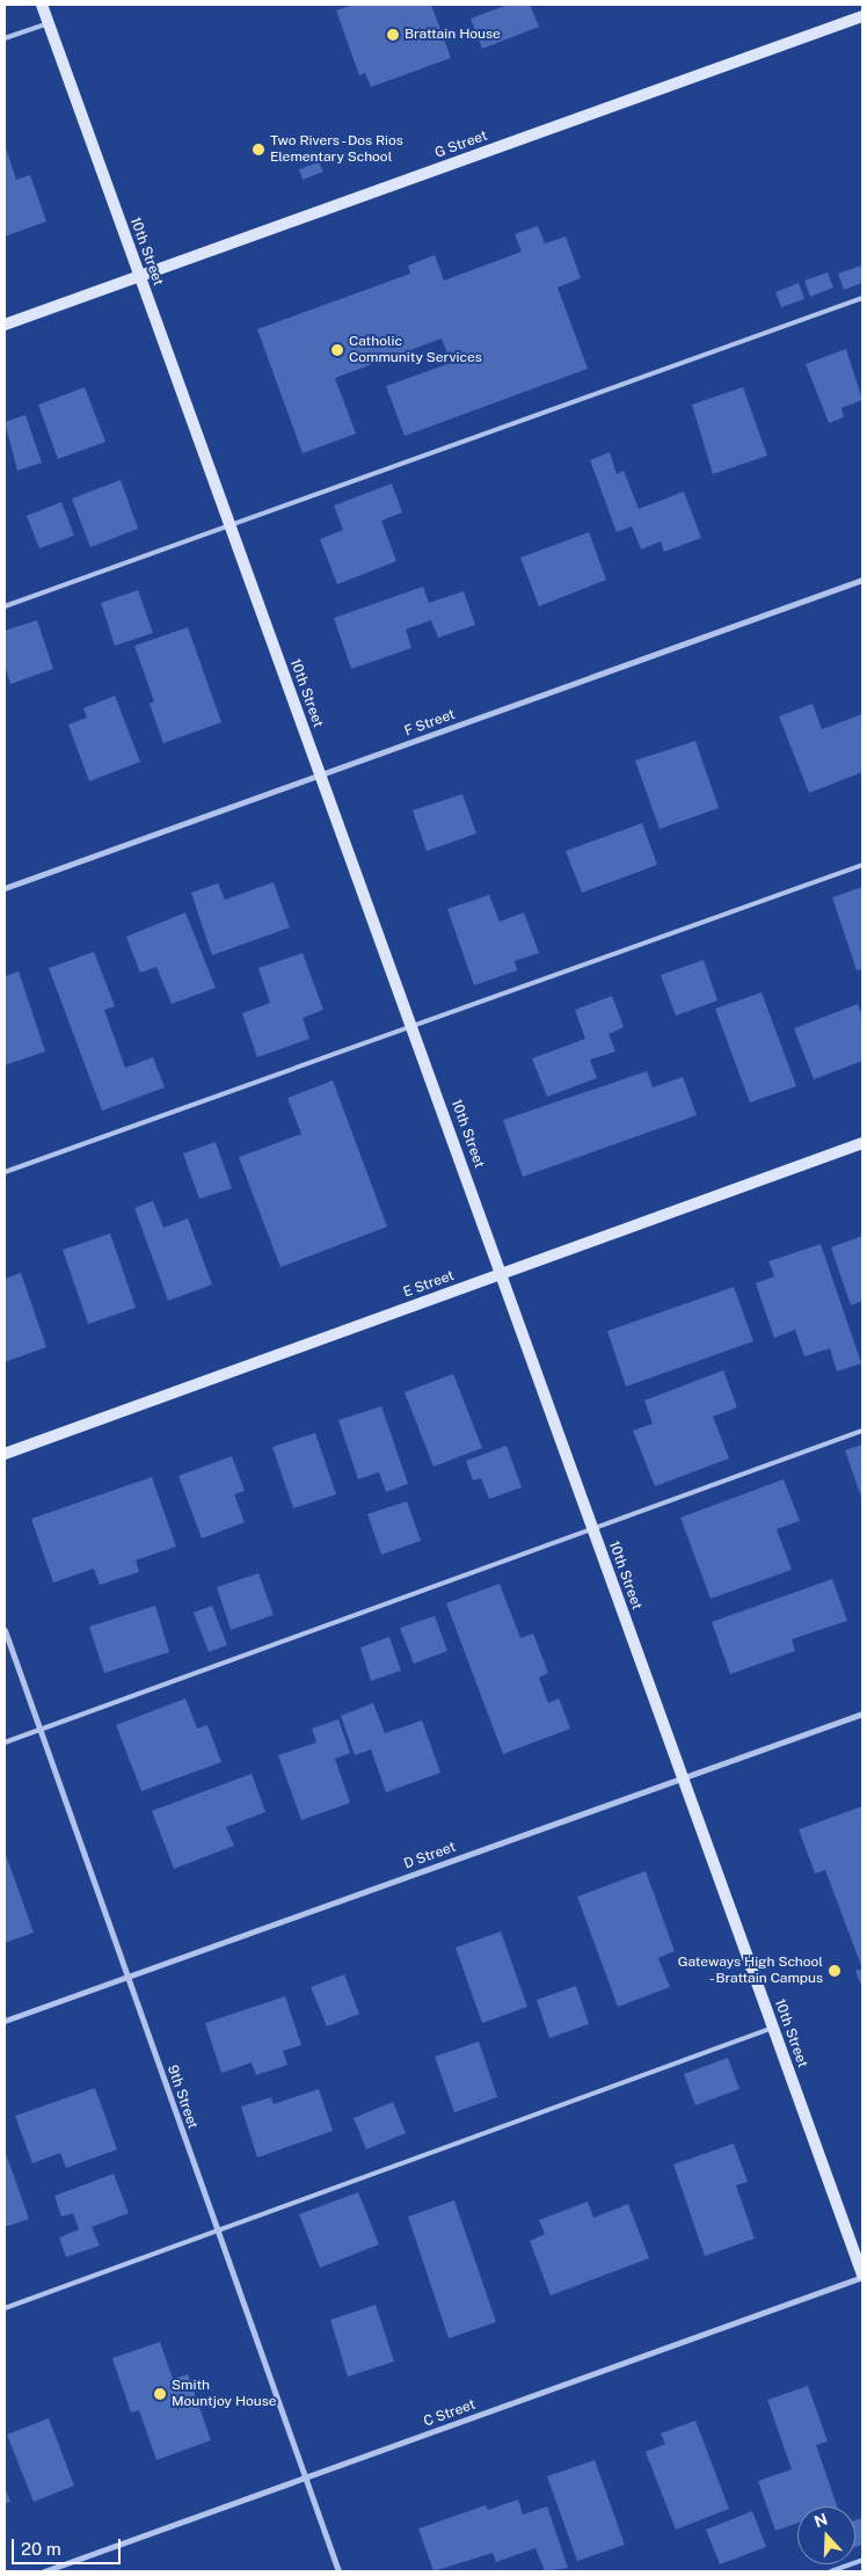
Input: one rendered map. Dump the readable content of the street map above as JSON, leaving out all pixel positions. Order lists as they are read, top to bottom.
{
  "streets": {
    "street": [
      "G Street",
      "10th Street",
      "F Street",
      "E Street",
      "D Street",
      "9th Street",
      "C Street"
    ]
  },
  "crossings": [
    ["G Street", "10th Street"],
    ["10th Street", "F Street"],
    ["10th Street", "E Street"],
    ["10th Street", "D Street"],
    ["10th Street", "C Street"],
    ["D Street", "9th Street"],
    ["9th Street", "C Street"]
  ],
  "places": [
    "Brattain House",
    "Two Rivers - Dos Rios Elementary School",
    "Catholic Community Services",
    "Gateways High School - Brattain Campus",
    "Smith Mountjoy House"
  ],
  "scale_bar": "20 m",
  "north": "top"
}
